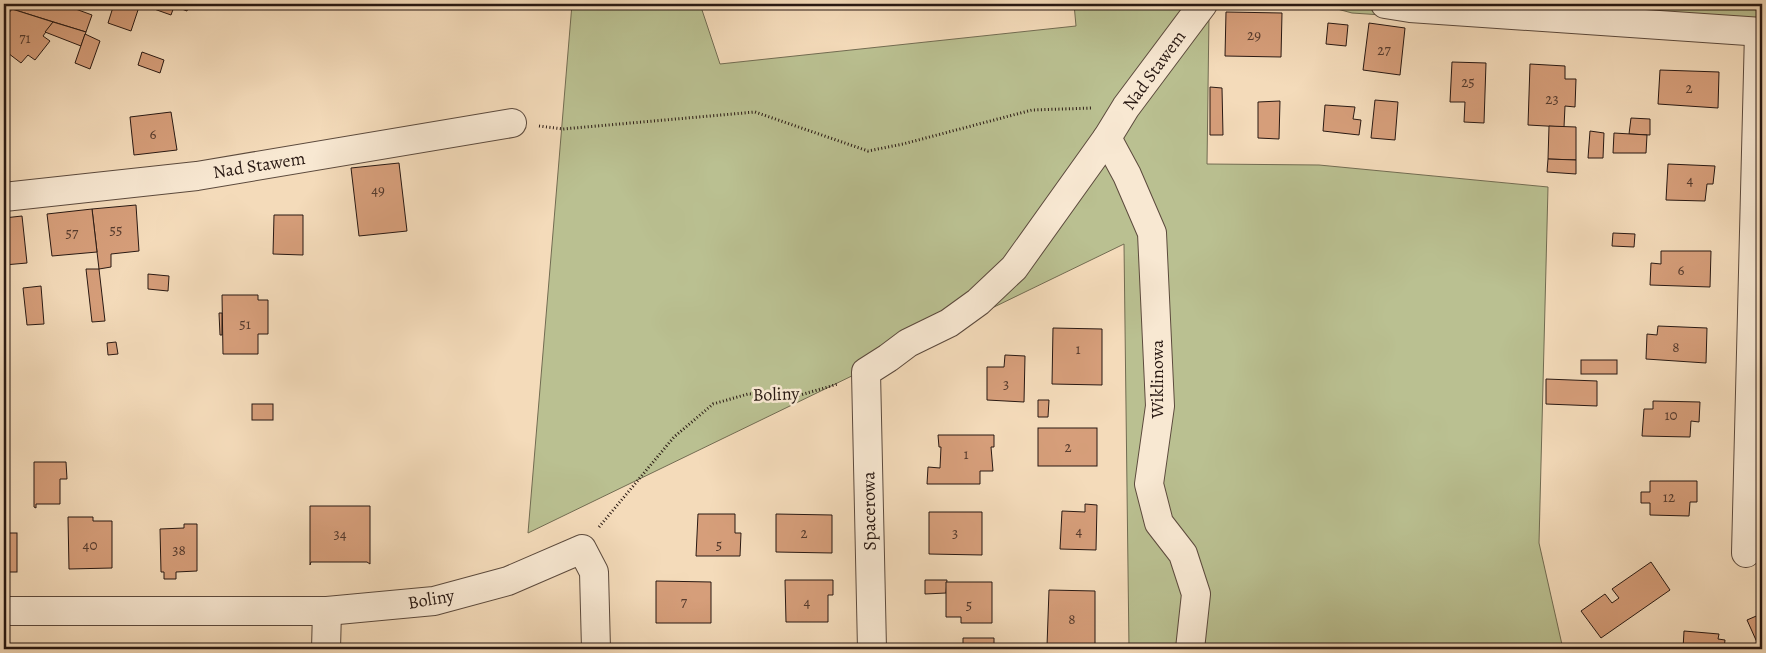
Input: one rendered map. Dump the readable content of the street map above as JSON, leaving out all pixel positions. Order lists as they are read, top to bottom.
{
  "streets": {
    "street": [
      "Nad Stawem",
      "Wiklinowa",
      "Boliny",
      "Spacerowa"
    ]
  },
  "crossings": [
    ["Nad Stawem", "Wiklinowa"],
    ["Boliny", "Spacerowa"]
  ],
  "house_numbers": [
    "29",
    "71",
    "27",
    "25",
    "2",
    "23",
    "6",
    "4",
    "49",
    "55",
    "57",
    "6",
    "51",
    "8",
    "1",
    "3",
    "10",
    "2",
    "1",
    "12",
    "4",
    "2",
    "3",
    "34",
    "40",
    "5",
    "38",
    "7",
    "4",
    "5",
    "8"
  ]
}
